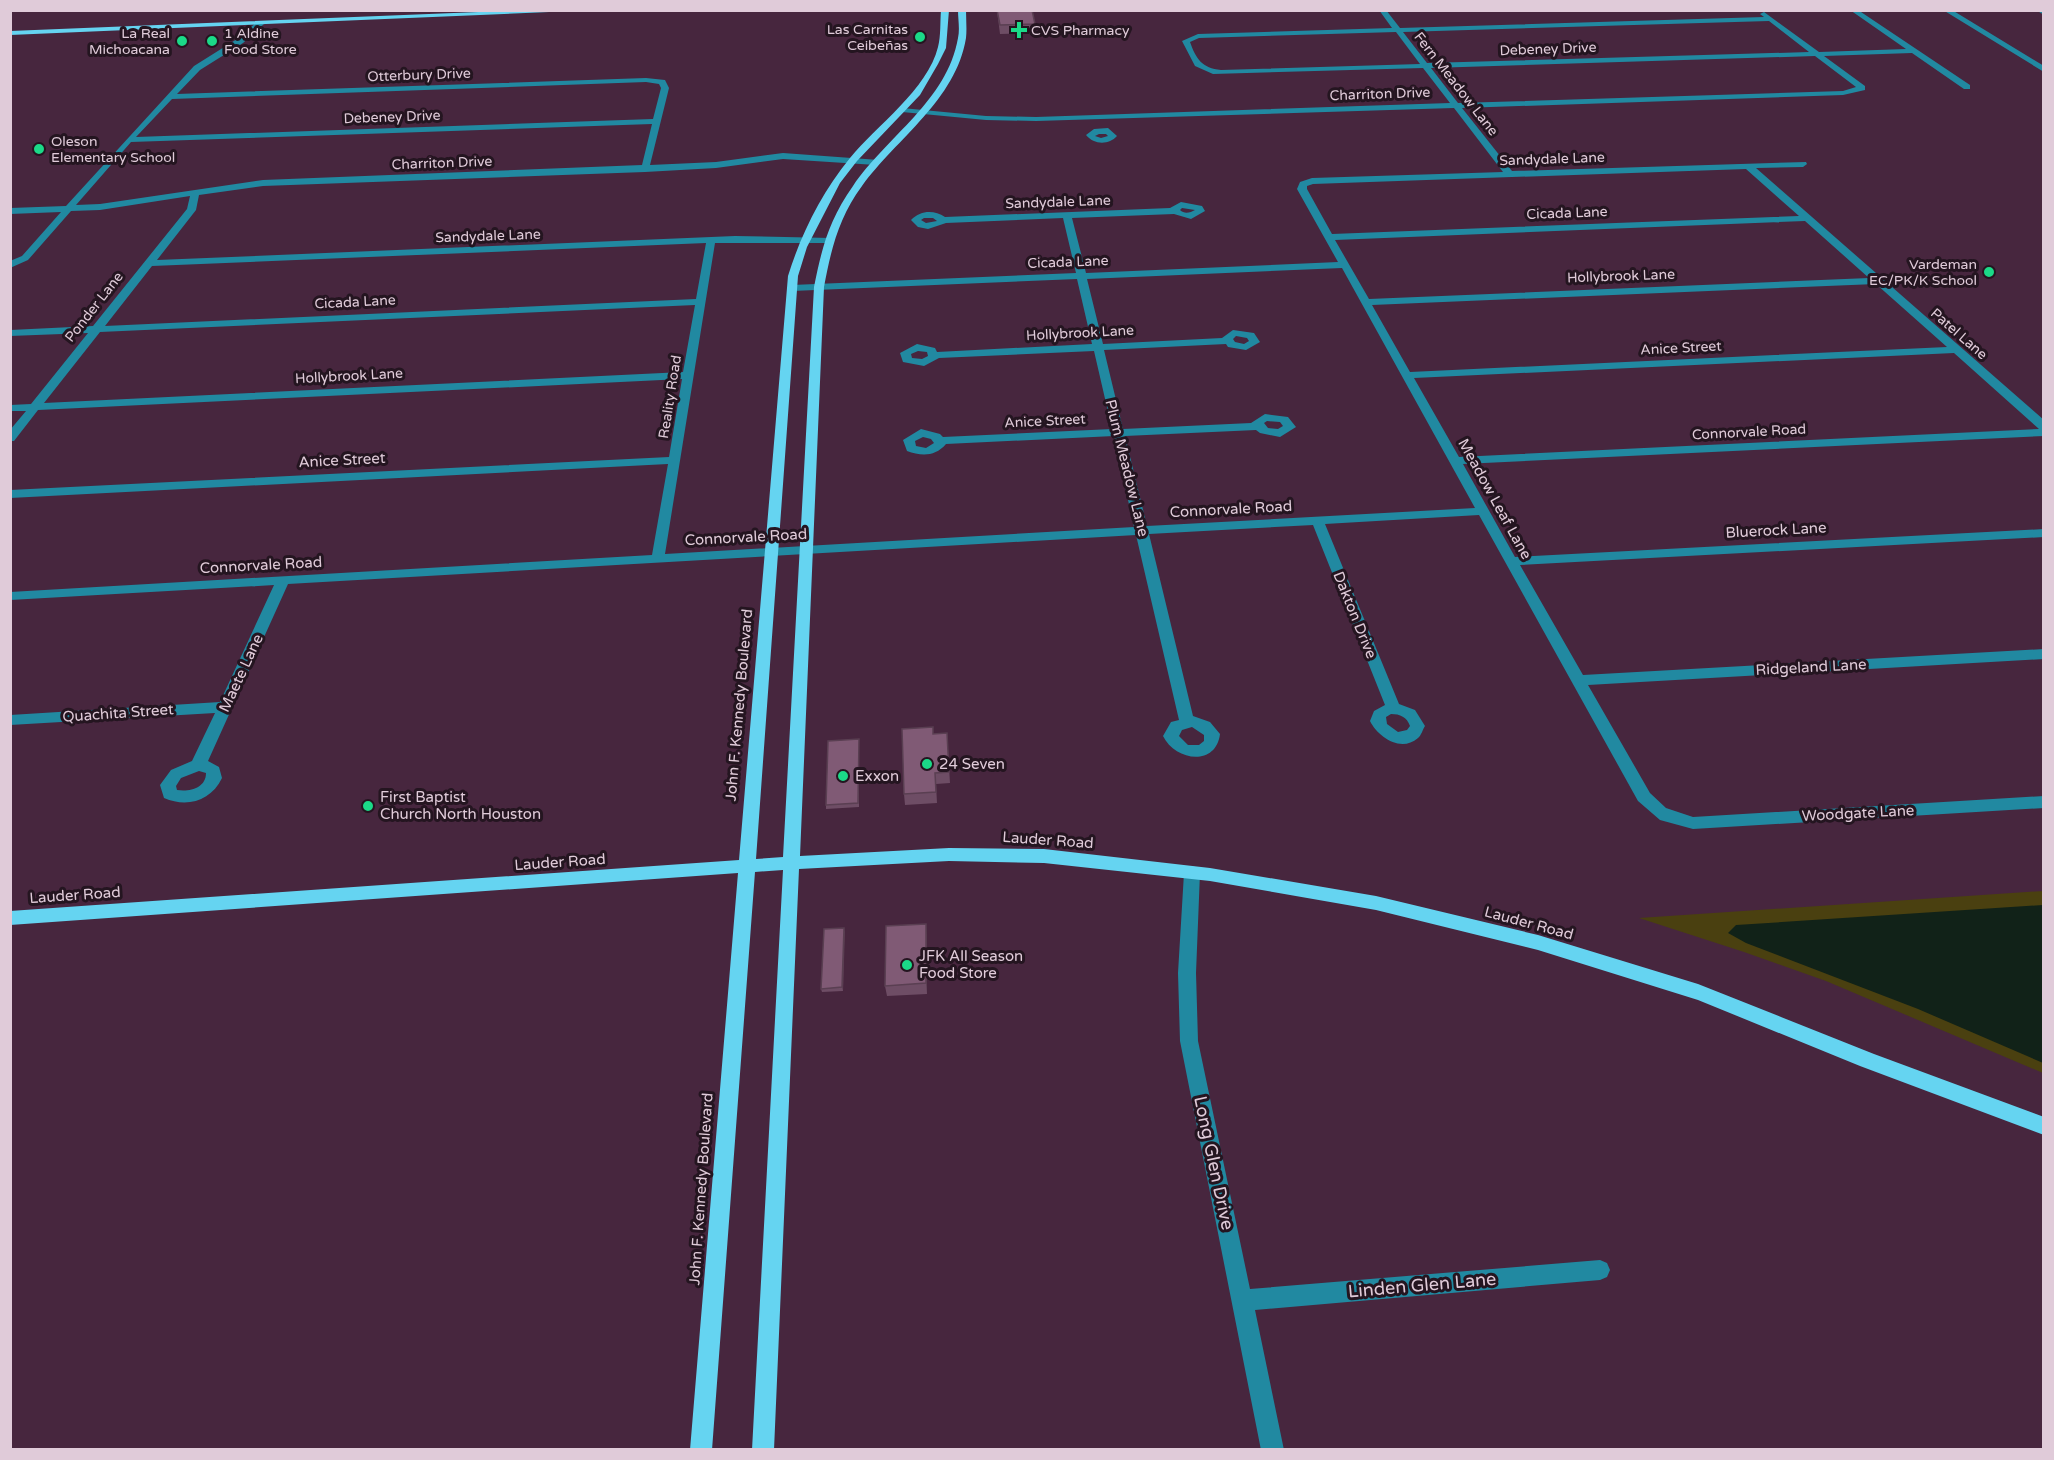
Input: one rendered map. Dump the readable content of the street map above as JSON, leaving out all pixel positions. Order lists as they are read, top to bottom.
{
  "streets": {
    "main road": ["John F. Kennedy Boulevard", "Lauder Road"],
    "street": [
      "Debeney Drive",
      "Otterbury Drive",
      "Fern Meadow Lane",
      "Charriton Drive",
      "Sandydale Lane",
      "Cicada Lane",
      "Hollybrook Lane",
      "Ponder Lane",
      "Patel Lane",
      "Anice Street",
      "Reality Road",
      "Connorvale Road",
      "Plum Meadow Lane",
      "Meadow Leaf Lane",
      "Bluerock Lane",
      "Dakton Drive",
      "Ridgeland Lane",
      "Maete Lane",
      "Quachita Street",
      "Woodgate Lane",
      "Long Glen Drive",
      "Linden Glen Lane"
    ]
  },
  "crossings": [
    ["Debeney Drive", "Otterbury Drive"],
    ["Debeney Drive", "Fern Meadow Lane"],
    ["Debeney Drive", "Charriton Drive"],
    ["Fern Meadow Lane", "Charriton Drive"],
    ["Fern Meadow Lane", "Sandydale Lane"],
    ["Charriton Drive", "Ponder Lane"],
    ["Charriton Drive", "John F. Kennedy Boulevard"],
    ["Sandydale Lane", "Ponder Lane"],
    ["Sandydale Lane", "Patel Lane"],
    ["Sandydale Lane", "Reality Road"],
    ["Sandydale Lane", "Plum Meadow Lane"],
    ["Sandydale Lane", "Meadow Leaf Lane"],
    ["Sandydale Lane", "John F. Kennedy Boulevard"],
    ["Cicada Lane", "Ponder Lane"],
    ["Cicada Lane", "Patel Lane"],
    ["Cicada Lane", "Reality Road"],
    ["Cicada Lane", "Plum Meadow Lane"],
    ["Cicada Lane", "Meadow Leaf Lane"],
    ["Cicada Lane", "John F. Kennedy Boulevard"],
    ["Hollybrook Lane", "Ponder Lane"],
    ["Hollybrook Lane", "Patel Lane"],
    ["Hollybrook Lane", "Reality Road"],
    ["Hollybrook Lane", "Plum Meadow Lane"],
    ["Hollybrook Lane", "Meadow Leaf Lane"],
    ["Patel Lane", "Anice Street"],
    ["Anice Street", "Reality Road"],
    ["Anice Street", "Plum Meadow Lane"],
    ["Anice Street", "Meadow Leaf Lane"],
    ["Reality Road", "Connorvale Road"],
    ["Connorvale Road", "Plum Meadow Lane"],
    ["Connorvale Road", "Meadow Leaf Lane"],
    ["Connorvale Road", "Dakton Drive"],
    ["Connorvale Road", "Maete Lane"],
    ["Connorvale Road", "John F. Kennedy Boulevard"],
    ["Meadow Leaf Lane", "Bluerock Lane"],
    ["Meadow Leaf Lane", "Ridgeland Lane"],
    ["Meadow Leaf Lane", "Woodgate Lane"],
    ["Maete Lane", "Quachita Street"],
    ["John F. Kennedy Boulevard", "Lauder Road"],
    ["Lauder Road", "Long Glen Drive"],
    ["Long Glen Drive", "Linden Glen Lane"]
  ],
  "places": {
    "health": ["CVS Pharmacy"],
    "other": [
      "Las Carnitas Ceibeñas",
      "La Real Michoacana",
      "1 Aldine Food Store",
      "Oleson Elementary School",
      "Vardeman EC/PK/K School",
      "24 Seven",
      "Exxon",
      "First Baptist Church North Houston",
      "JFK All Season Food Store"
    ]
  }
}
